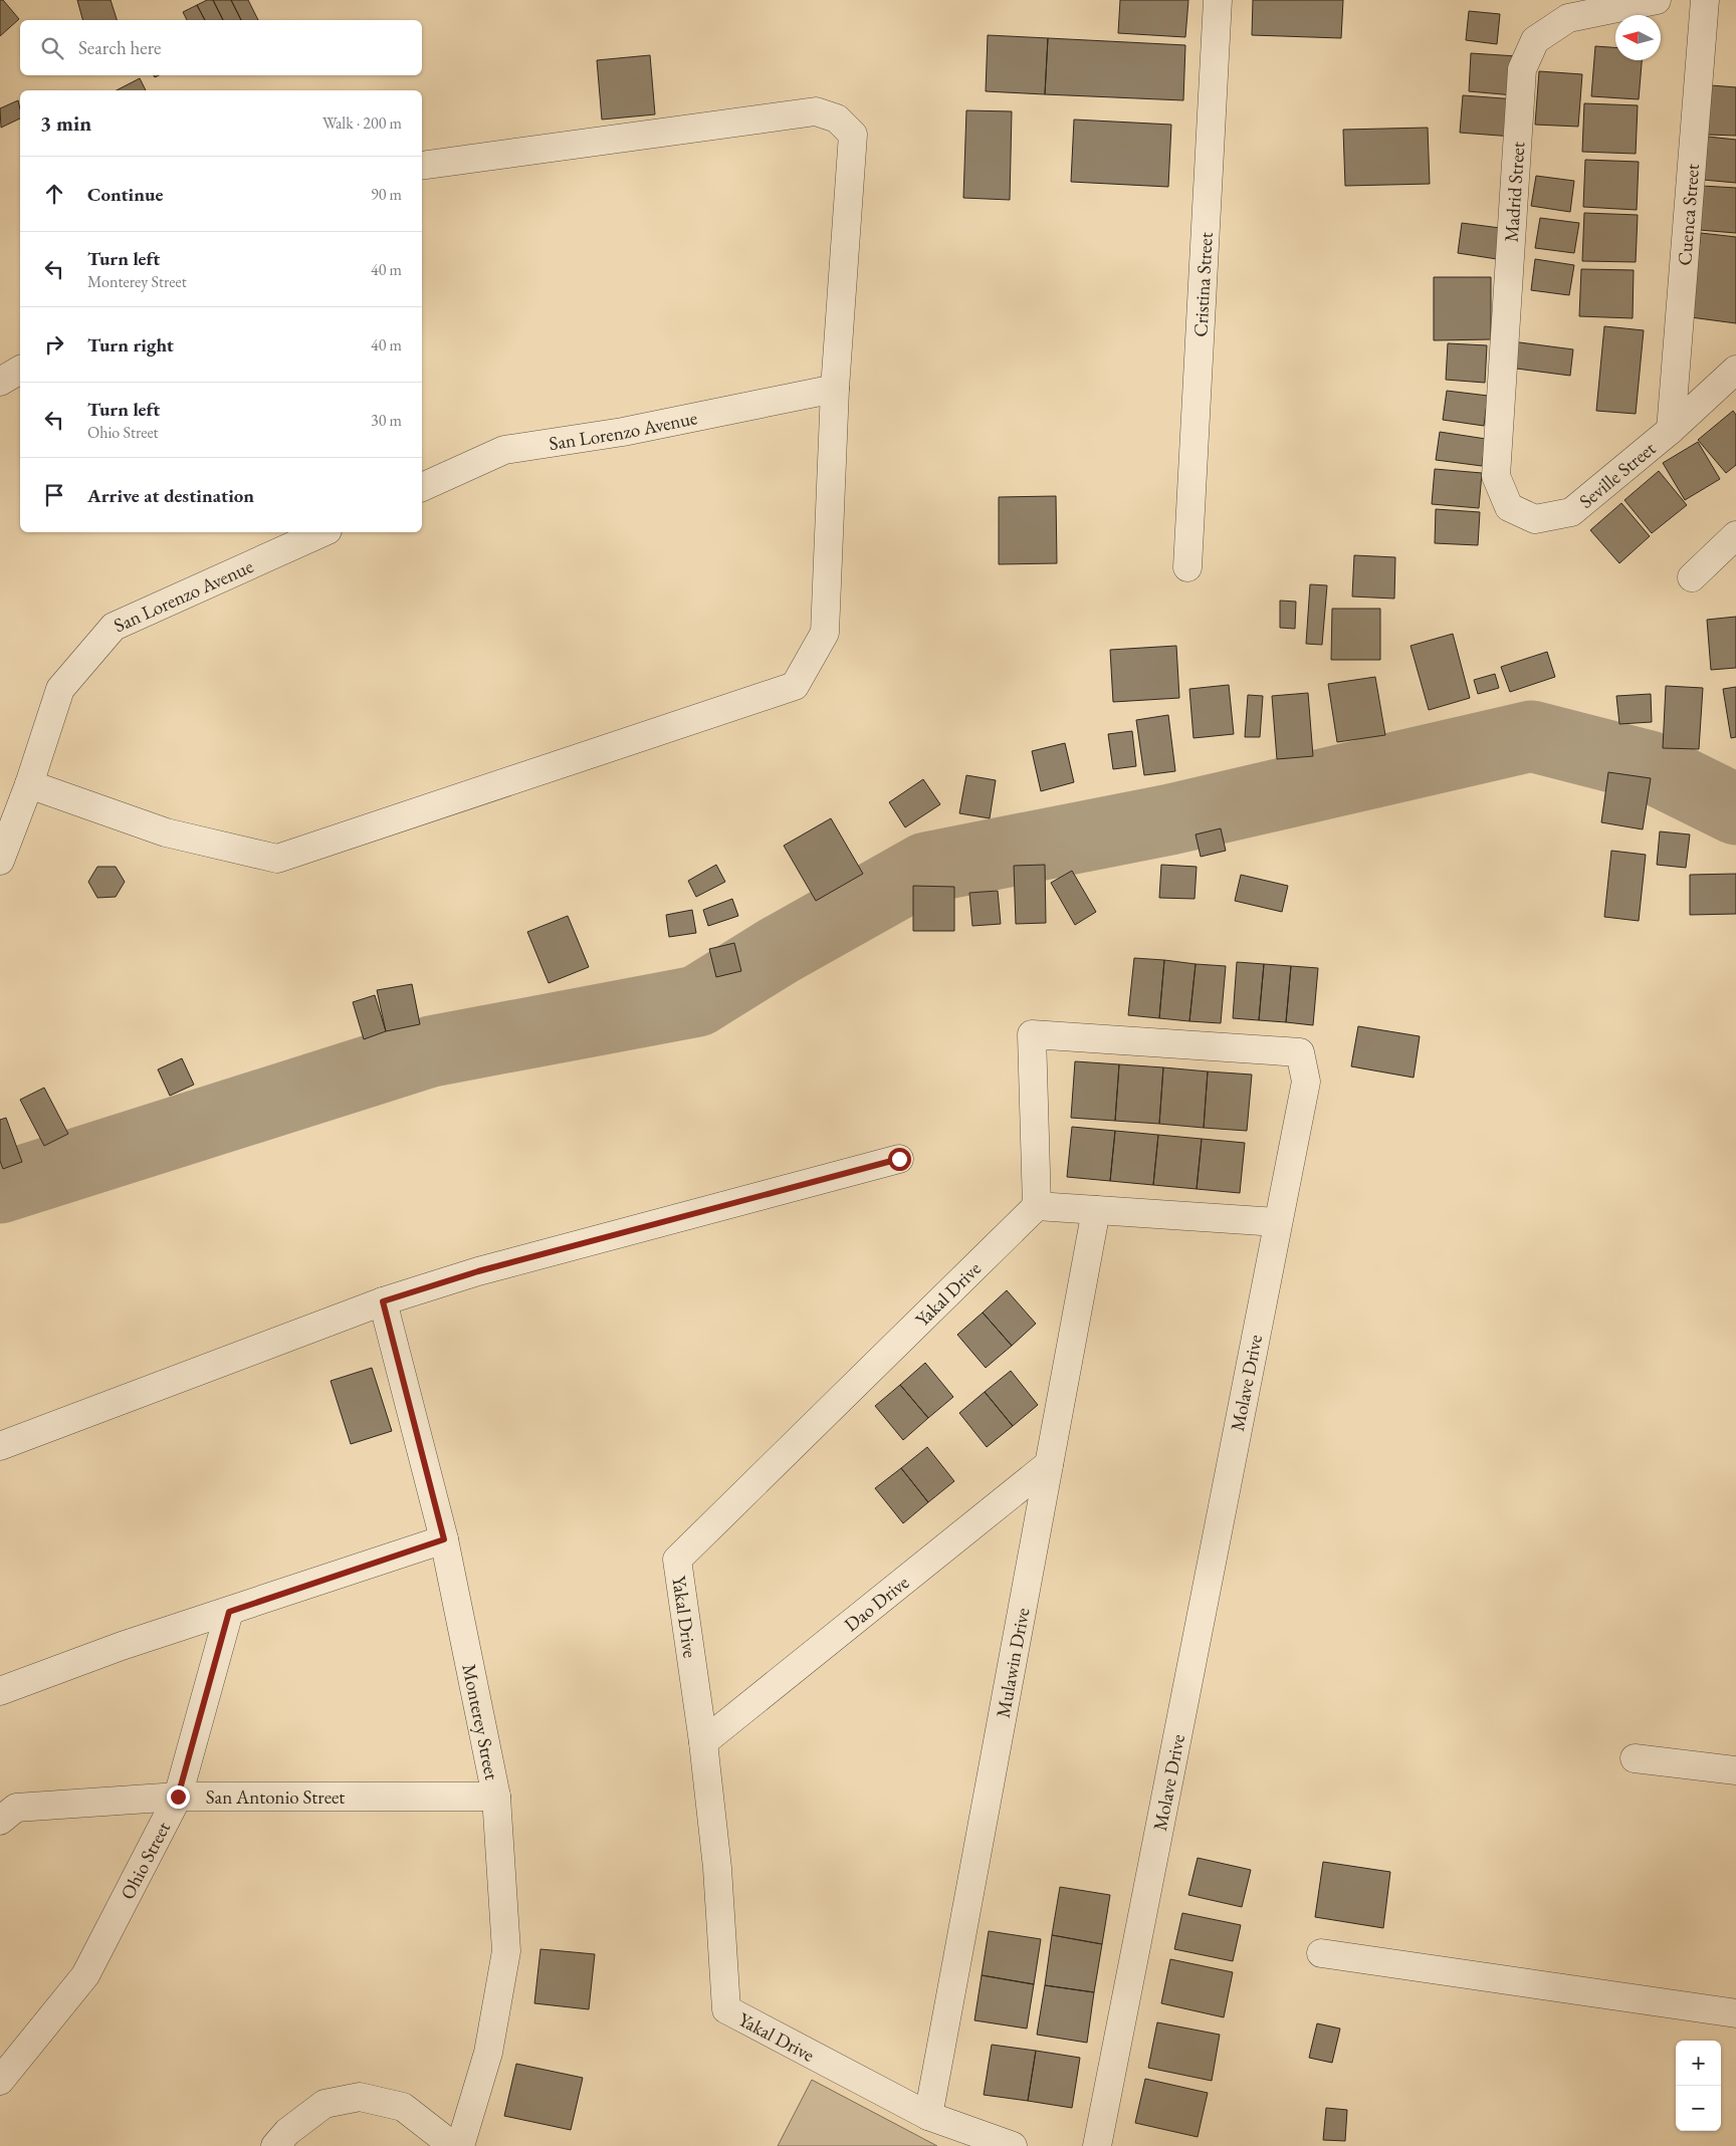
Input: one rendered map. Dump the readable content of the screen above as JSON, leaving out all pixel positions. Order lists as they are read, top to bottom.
{
  "streets": {
    "street": [
      "Madrid Street",
      "Cuenca Street",
      "Cristina Street",
      "San Lorenzo Avenue",
      "Seville Street",
      "Yakal Drive",
      "Molave Drive",
      "Dao Drive",
      "Mulawin Drive",
      "Monterey Street",
      "San Antonio Street",
      "Ohio Street"
    ]
  },
  "crossings": [
    ["Madrid Street", "Seville Street"],
    ["Cuenca Street", "Seville Street"],
    ["Yakal Drive", "Molave Drive"],
    ["Yakal Drive", "Dao Drive"],
    ["Yakal Drive", "Mulawin Drive"],
    ["Dao Drive", "Mulawin Drive"],
    ["Monterey Street", "San Antonio Street"],
    ["San Antonio Street", "Ohio Street"]
  ],
  "north": "left",
  "page": {
    "search": "Search here",
    "heading": ["3 min", "Walk · 200 m"],
    "list": [
      ["Continue", "90 m"],
      ["Turn left", "Monterey Street", "40 m"],
      ["Turn right", "40 m"],
      ["Turn left", "Ohio Street", "30 m"],
      "Arrive at destination"
    ],
    "map_buttons": ["+", "−"]
  }
}
